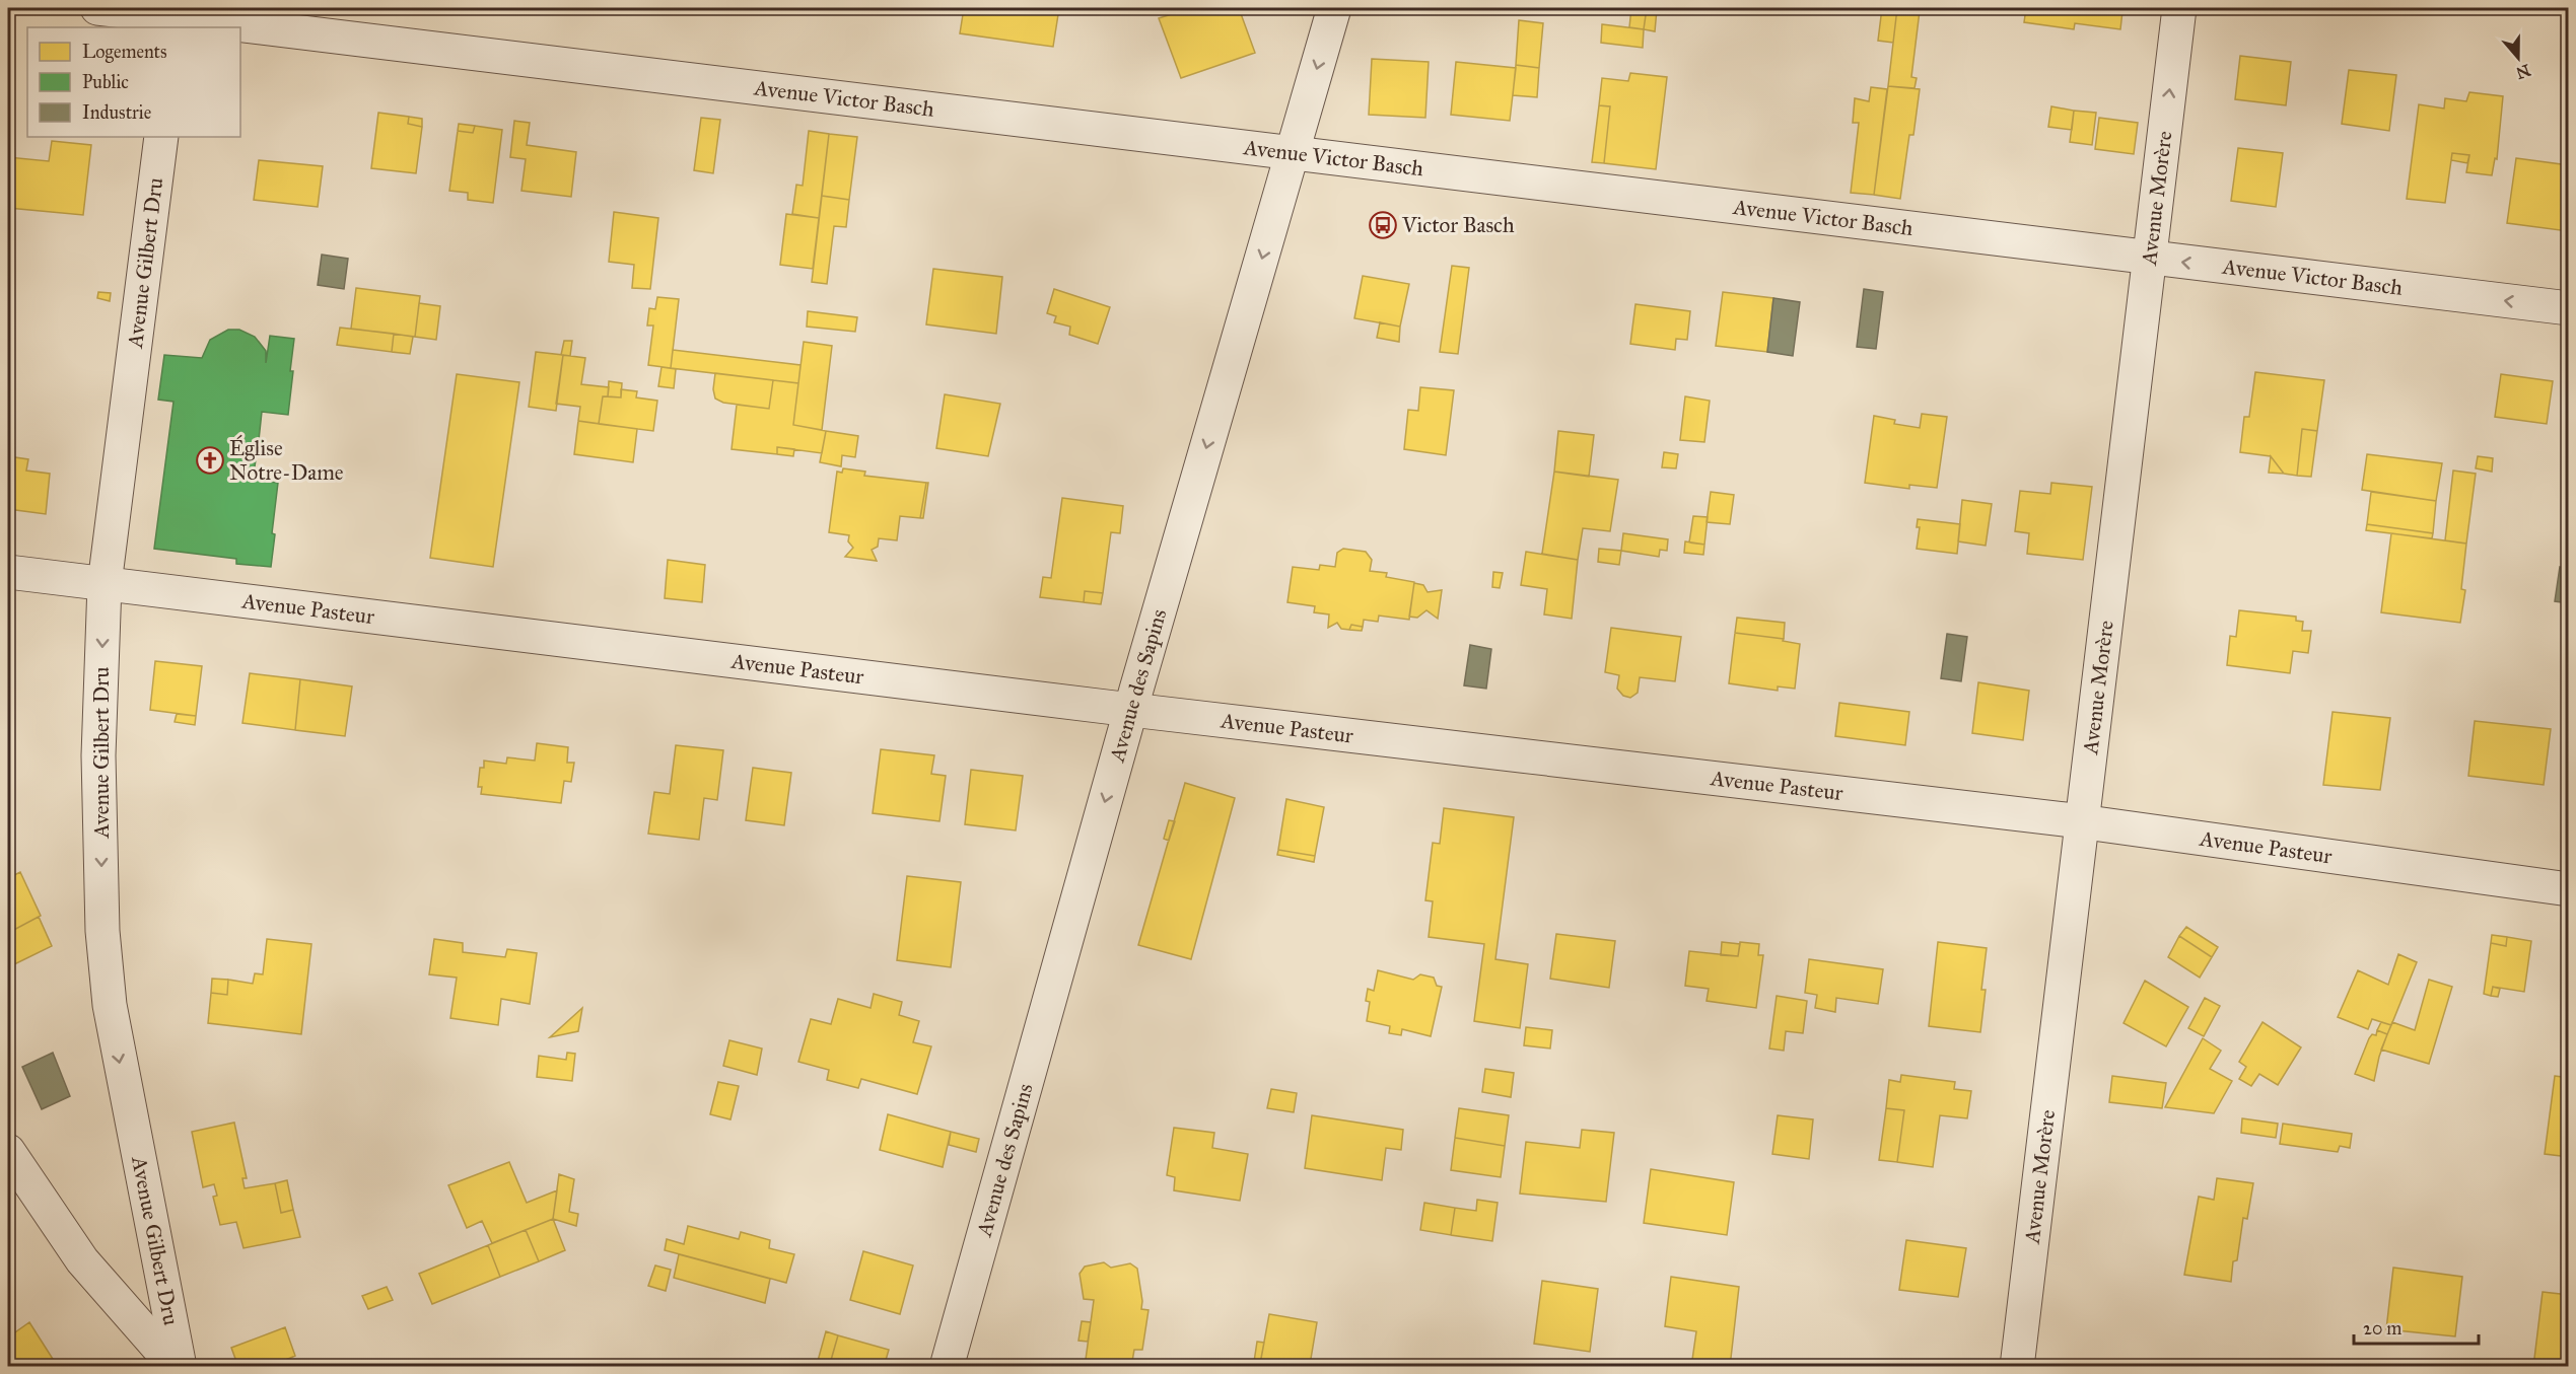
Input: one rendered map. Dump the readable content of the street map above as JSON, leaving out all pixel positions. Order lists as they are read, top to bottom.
{
  "streets": {
    "street": [
      "Avenue Victor Basch",
      "Avenue Morère",
      "Avenue Gilbert Dru",
      "Avenue Pasteur",
      "Avenue des Sapins"
    ]
  },
  "crossings": [
    ["Avenue Victor Basch", "Avenue Morère"],
    ["Avenue Victor Basch", "Avenue des Sapins"],
    ["Avenue Morère", "Avenue Pasteur"],
    ["Avenue Gilbert Dru", "Avenue Pasteur"],
    ["Avenue Pasteur", "Avenue des Sapins"]
  ],
  "one_way": ["Avenue Gilbert Dru", "Avenue des Sapins"],
  "places": {
    "bus stop": ["Victor Basch"],
    "church": ["Église Notre-Dame"]
  },
  "legend": ["Logements", "Public", "Industrie"],
  "scale_bar": "20 m",
  "north": "bottom"
}
